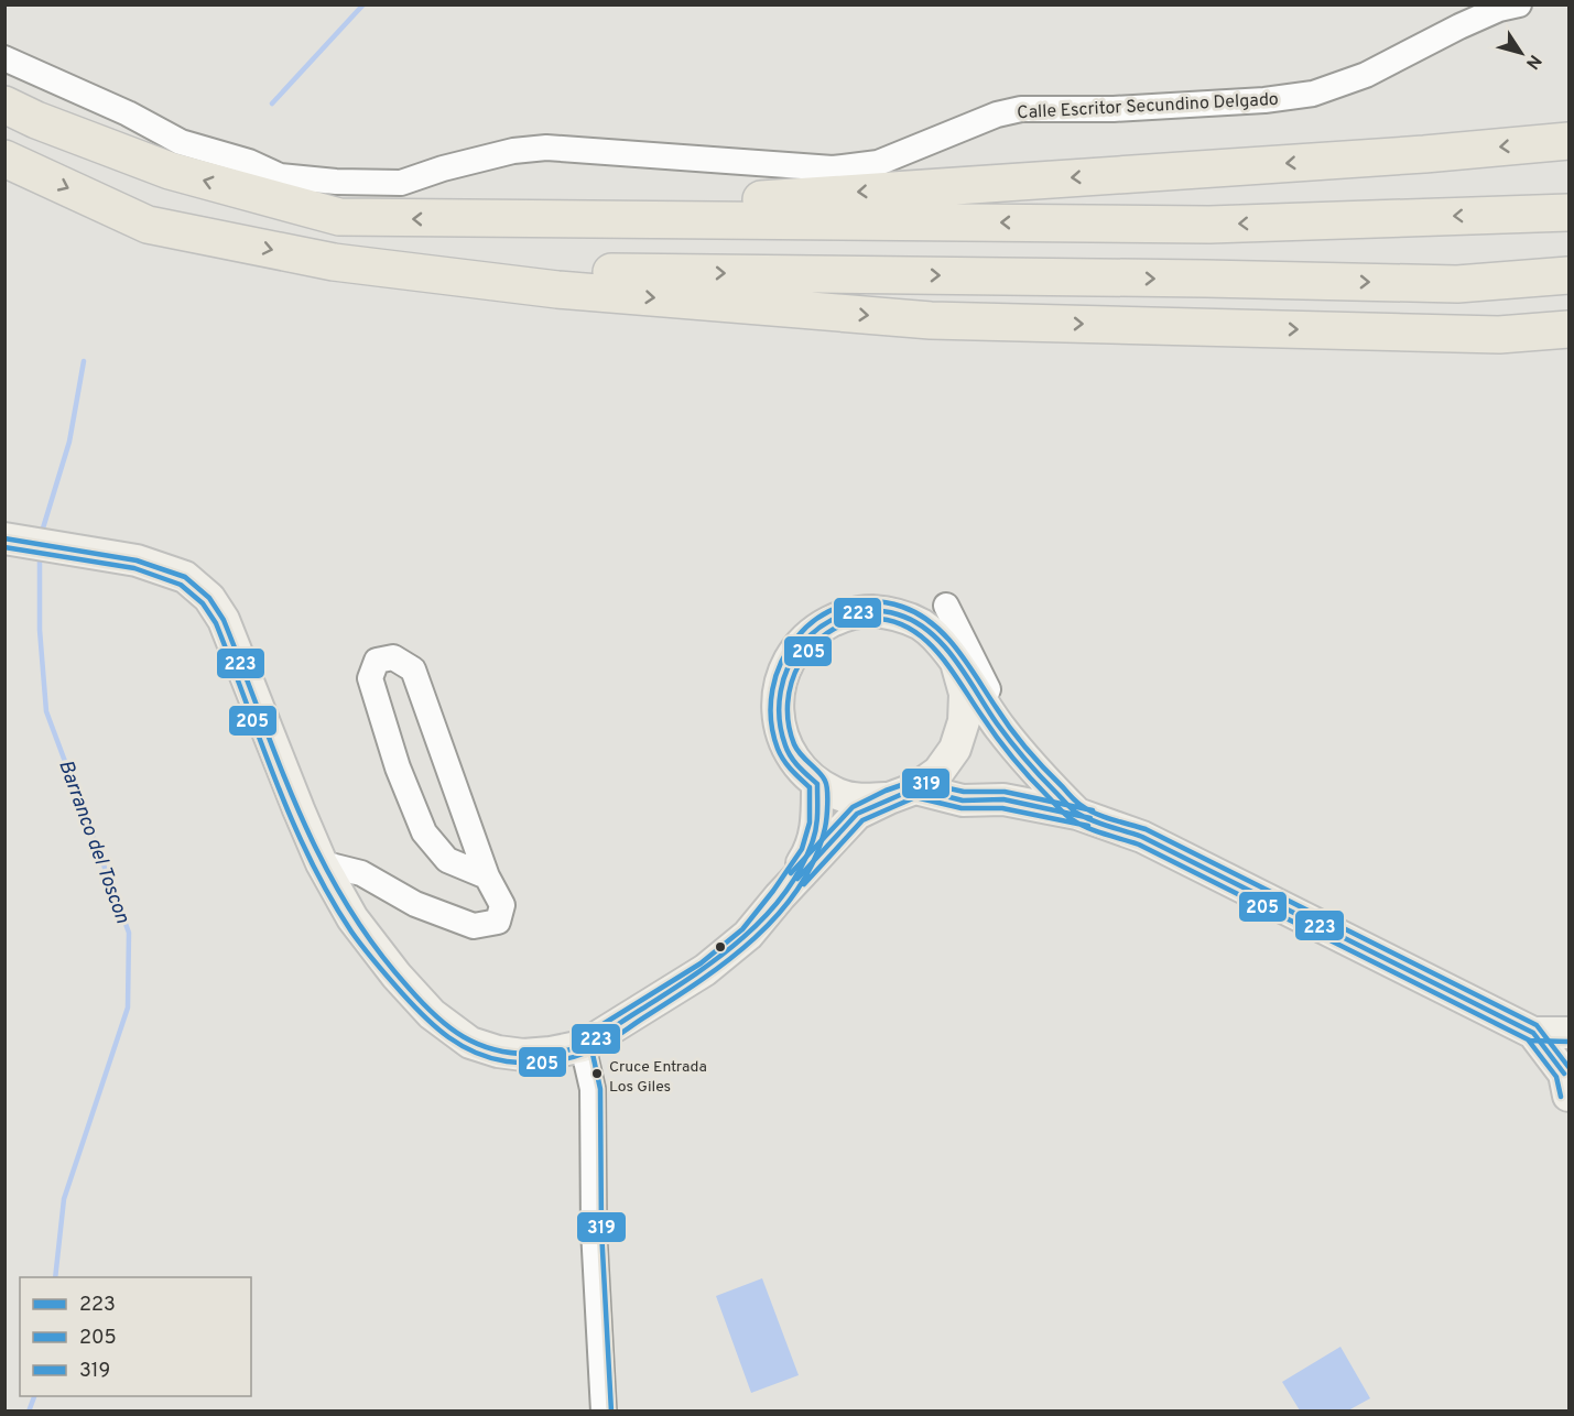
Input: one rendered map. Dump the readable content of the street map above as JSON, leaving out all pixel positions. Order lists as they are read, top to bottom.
{
  "streets": {
    "street": ["Calle Escritor Secundino Delgado"]
  },
  "water": ["Barranco del Toscon"],
  "places": ["Cruce Entrada Los Giles"],
  "lines": ["transit line 223", "transit line 205", "transit line 319"],
  "legend": ["223", "205", "319"],
  "north": "bottom right"
}
